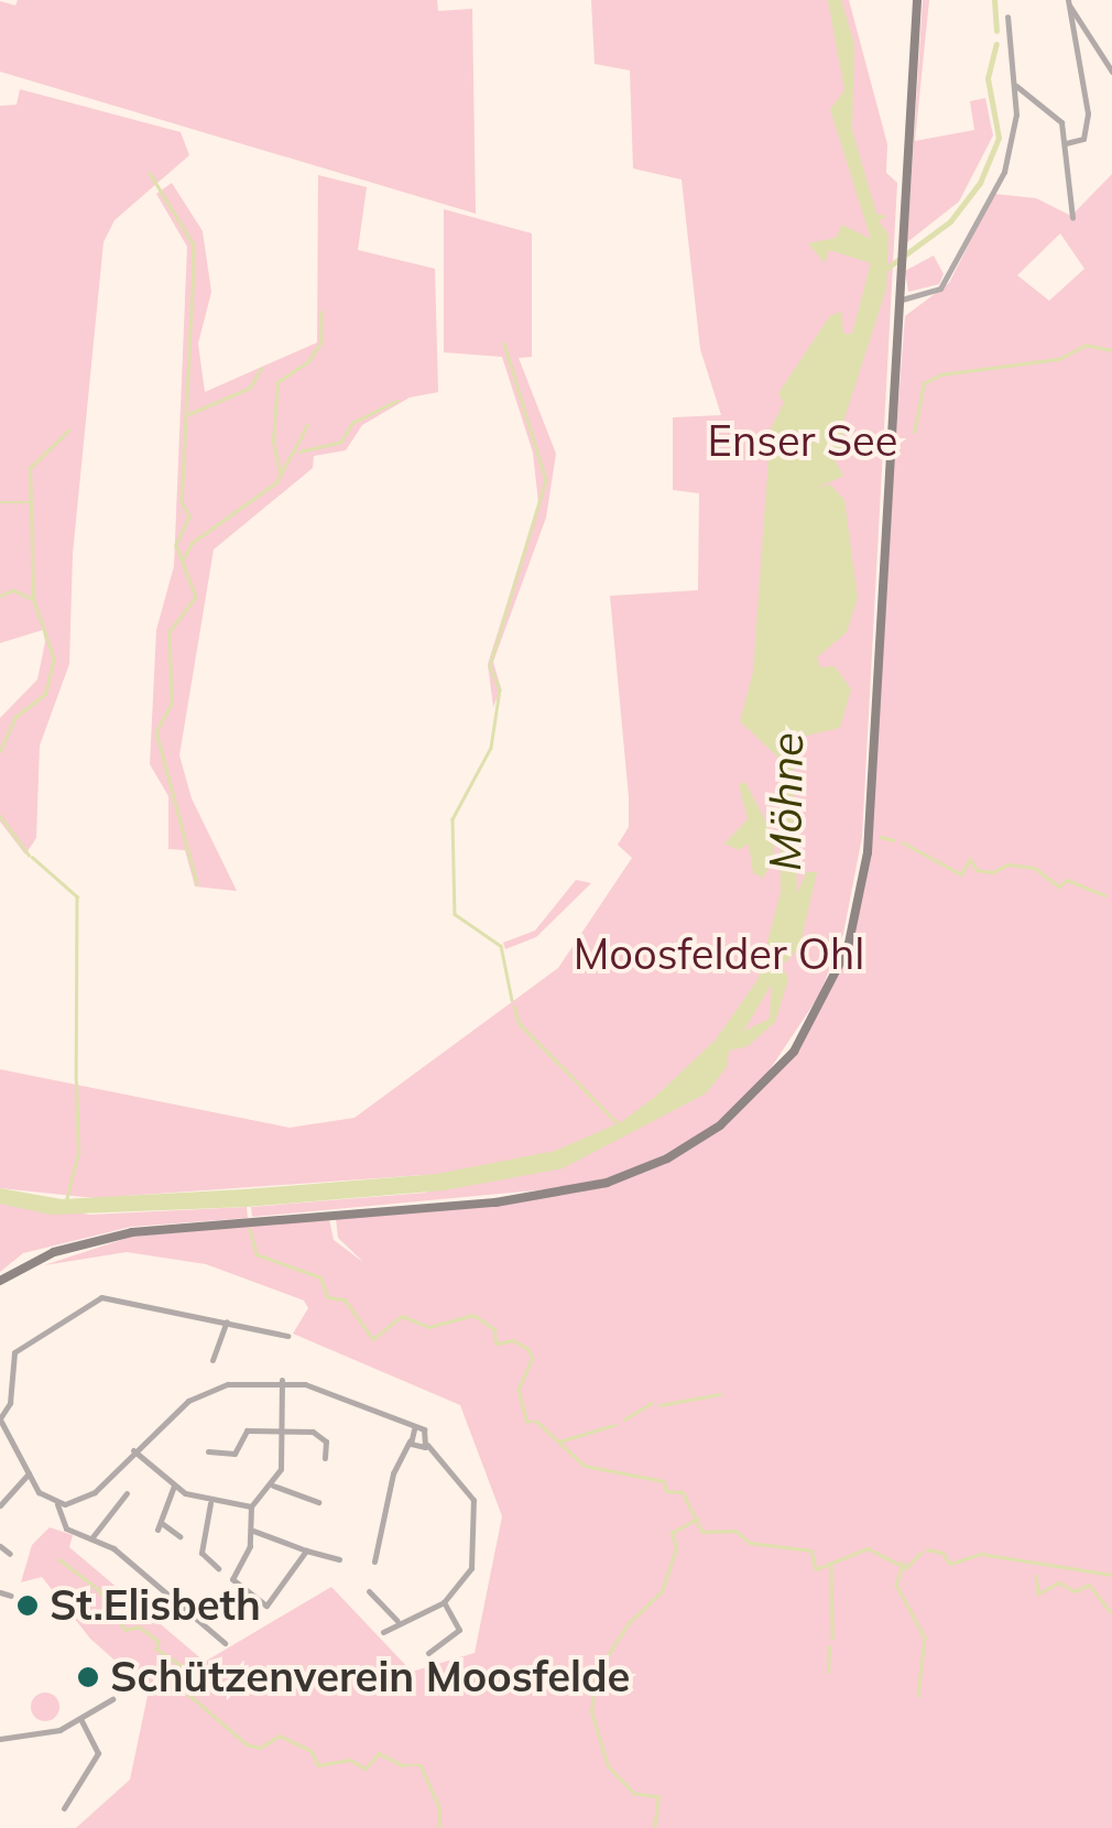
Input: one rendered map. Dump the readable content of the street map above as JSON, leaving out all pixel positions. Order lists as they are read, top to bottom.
{
  "water": ["Möhne"],
  "parks": ["Enser See", "Moosfelder Ohl"],
  "places": ["St.Elisbeth", "Schützenverein Moosfelde"]
}
